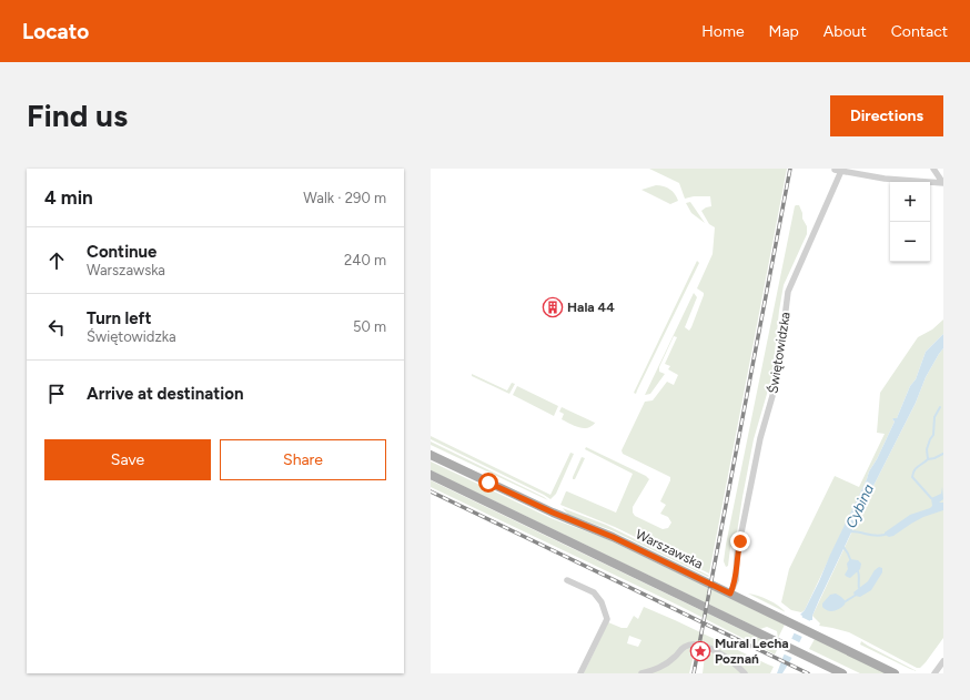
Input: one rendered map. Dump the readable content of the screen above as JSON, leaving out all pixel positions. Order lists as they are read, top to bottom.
{
  "streets": {
    "main road": ["Warszawska"],
    "street": ["Świętowidzka"]
  },
  "crossings": [
    ["Świętowidzka", "Warszawska"]
  ],
  "water": ["Cybina"],
  "places": {
    "building": ["Hala 44"],
    "place": ["Mural Lecha Poznań"]
  },
  "page": {
    "header": "Locato",
    "nav": [
      "Home",
      "Map",
      "About",
      "Contact"
    ],
    "buttons": [
      "Directions",
      ["Save", "Share"]
    ],
    "title": "Find us",
    "heading": ["4 min", "Walk · 290 m"],
    "map_buttons": ["+", "−"],
    "list": [
      ["Continue", "Warszawska", "240 m"],
      ["Turn left", "Świętowidzka", "50 m"],
      "Arrive at destination"
    ]
  }
}
